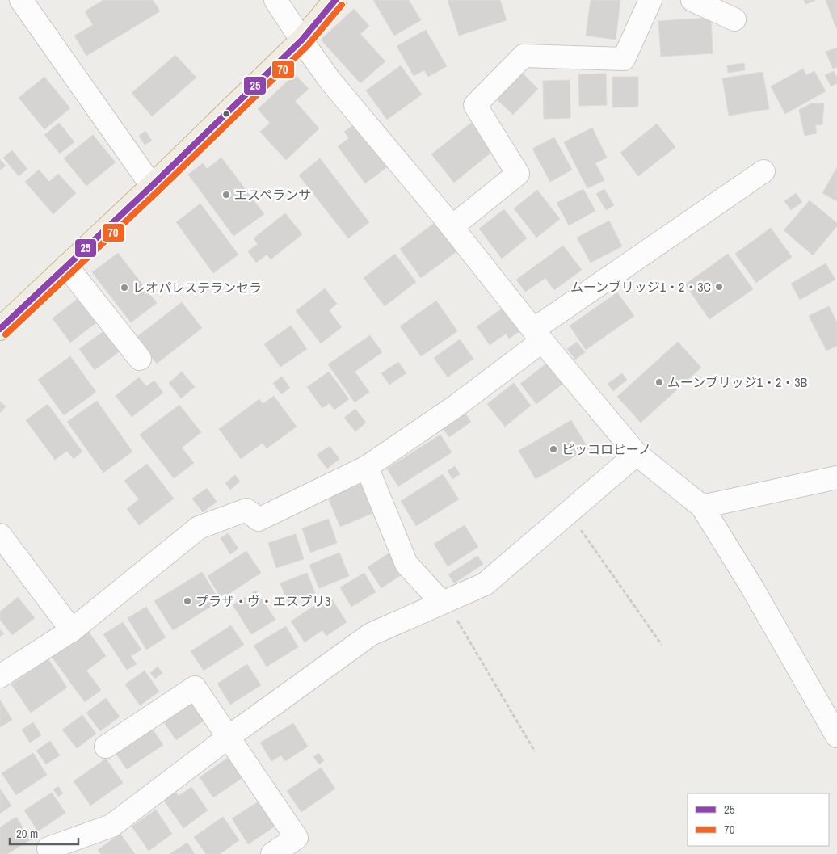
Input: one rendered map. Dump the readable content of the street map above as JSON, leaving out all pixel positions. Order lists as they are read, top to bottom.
{
  "places": [
    "エスペランサ",
    "ムーンブリッジ1・2・3C",
    "レオパレステランセラ",
    "ムーンブリッジ1・2・3B",
    "ピッコロピーノ",
    "プラザ・ヴ・エスプリ3"
  ],
  "lines": ["transit line 25", "transit line 70"],
  "legend": ["25", "70"],
  "scale_bar": "20 m"
}
